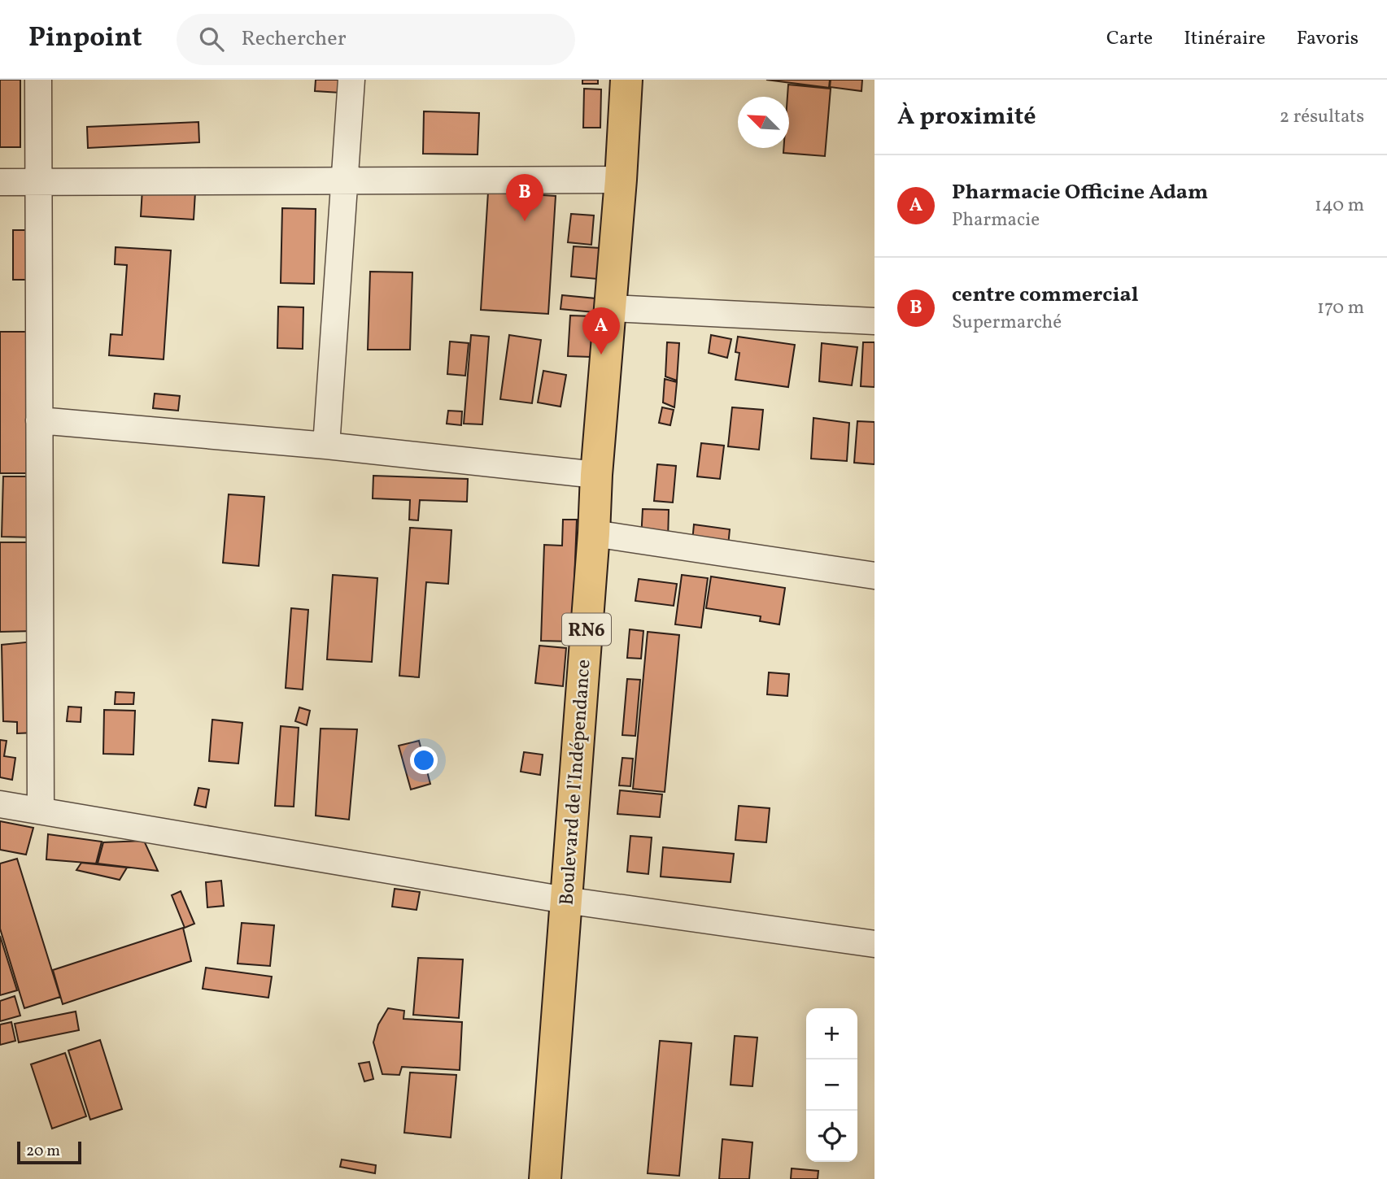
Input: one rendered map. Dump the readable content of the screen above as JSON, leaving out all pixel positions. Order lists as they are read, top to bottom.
{
  "streets": {
    "highway": ["RN6", "Boulevard de l'Indépendance"]
  },
  "scale_bar": "20 m",
  "north": "top left",
  "page": {
    "header": "Pinpoint",
    "search": "Rechercher",
    "nav": ["Carte", "Itinéraire", "Favoris"],
    "heading": ["À proximité", "2 résultats"],
    "list": [
      {
        "mark": "A",
        "name": "Pharmacie Officine Adam",
        "note": "Pharmacie",
        "value": "140 m"
      },
      {
        "mark": "B",
        "name": "centre commercial",
        "note": "Supermarché",
        "value": "170 m"
      }
    ],
    "pins": ["B", "A"],
    "map_buttons": ["+", "−"],
    "scale": "20 m"
  }
}
